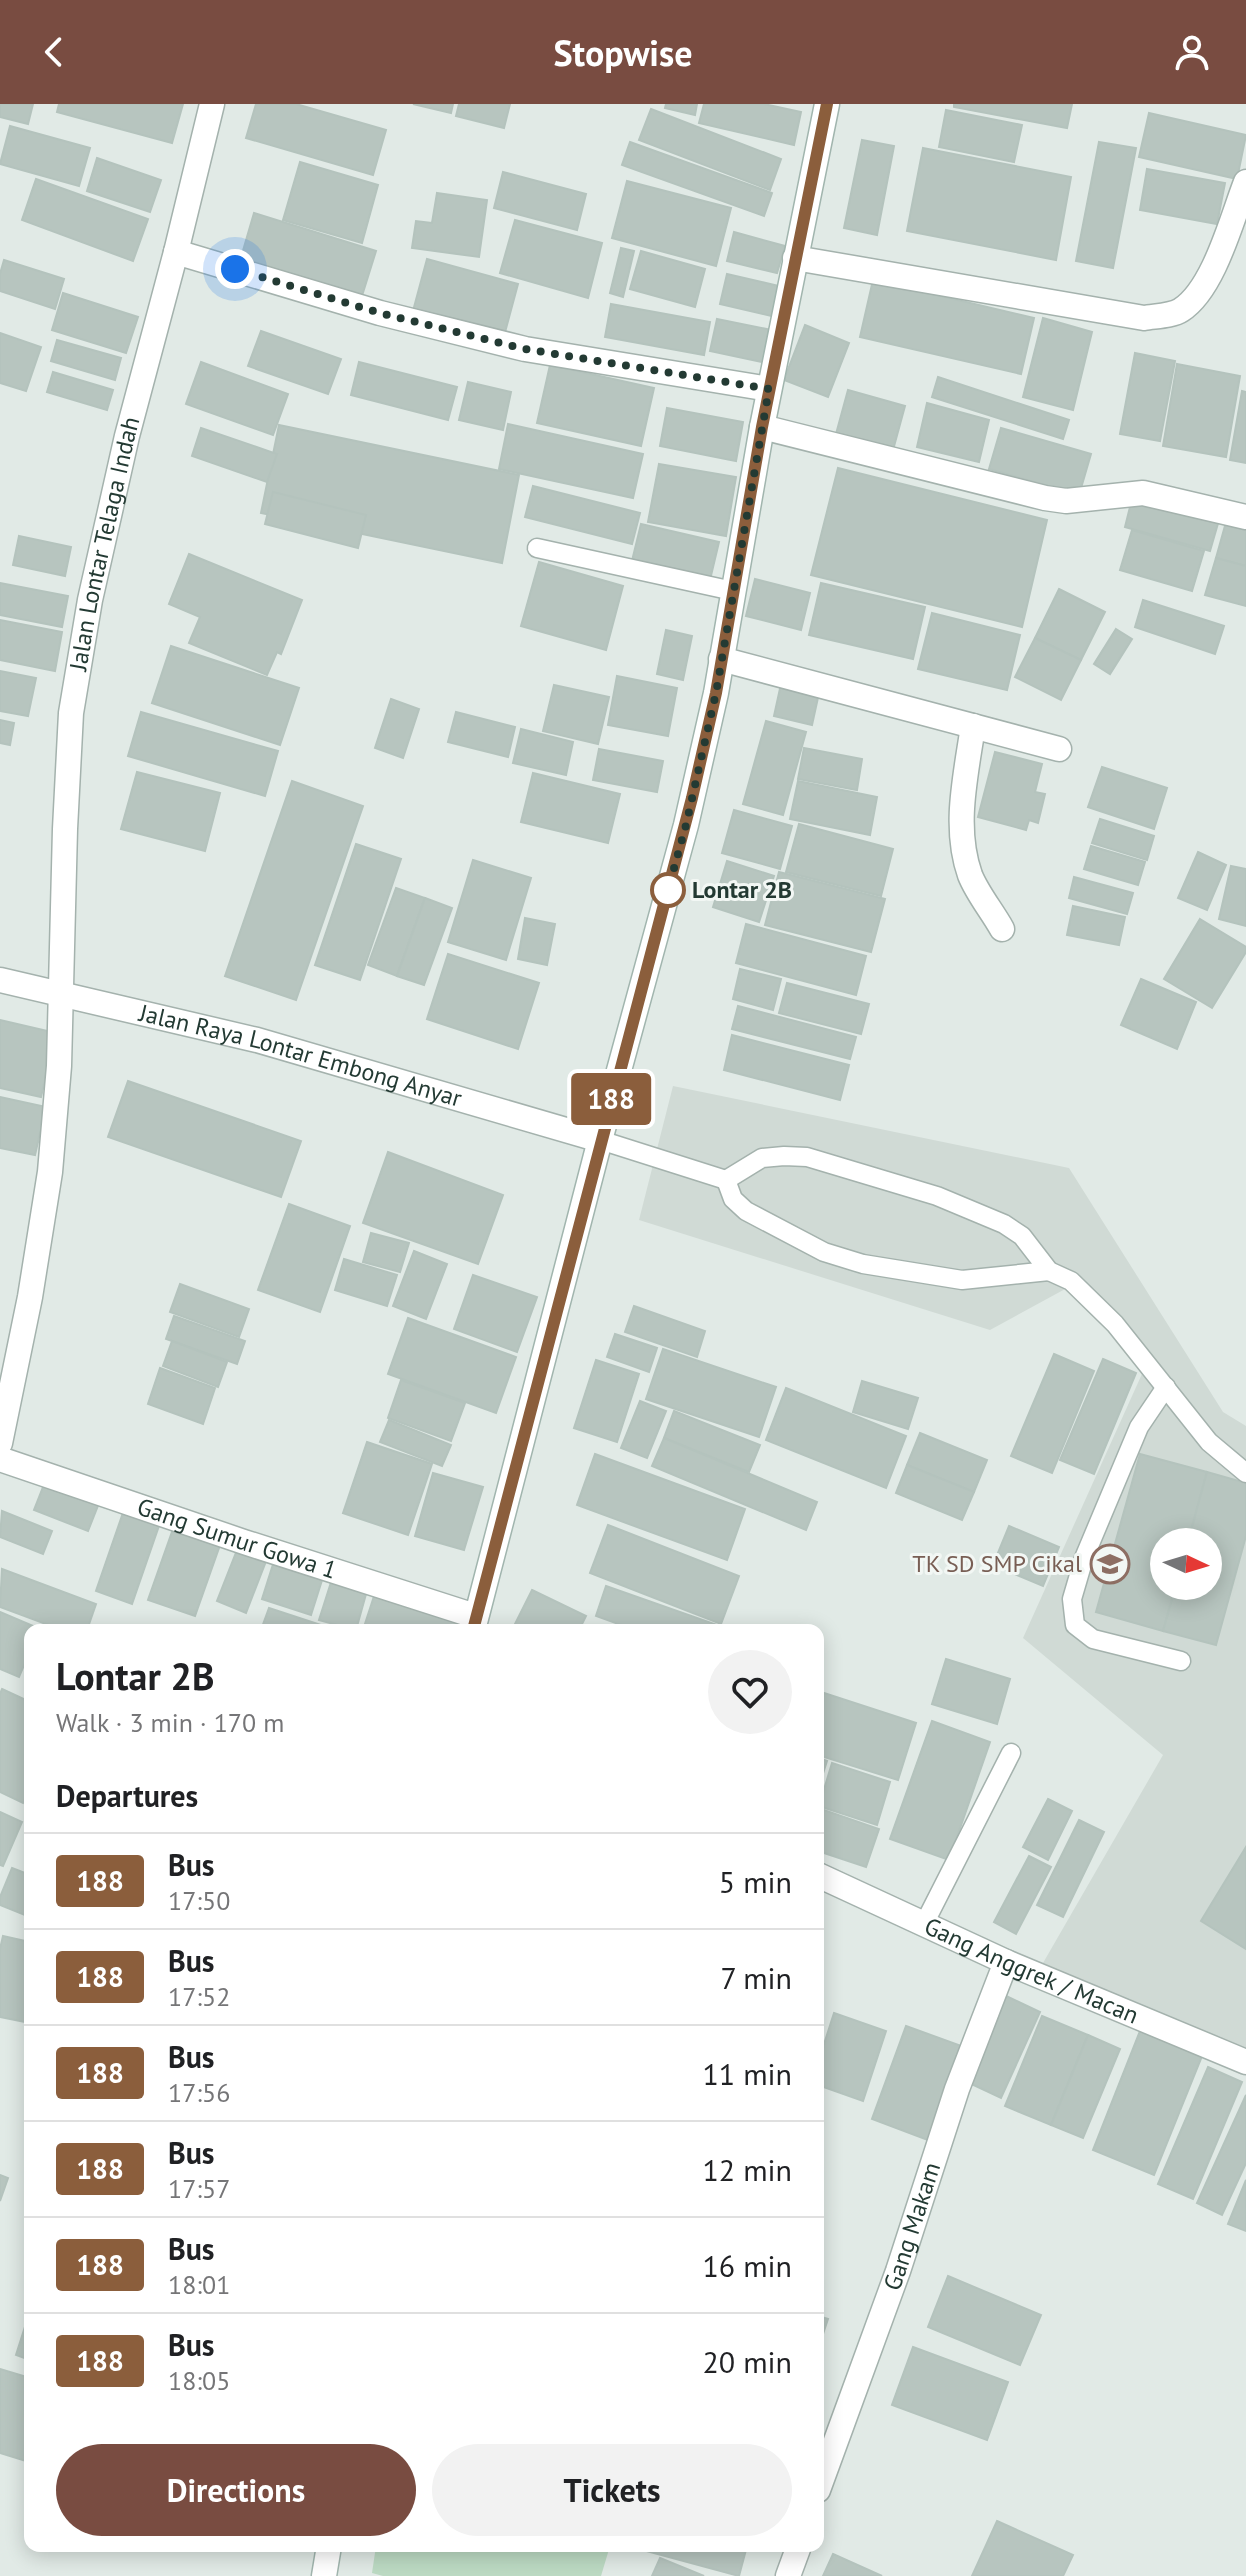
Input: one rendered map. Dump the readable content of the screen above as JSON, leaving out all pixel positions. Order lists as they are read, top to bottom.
{
  "streets": {
    "street": [
      "Jalan Lontar Telaga Indah",
      "Jalan Raya Lontar Embong Anyar",
      "Gang Sumur Gowa 1",
      "Gang Anggrek / Macan",
      "Gang Makam"
    ]
  },
  "crossings": [
    ["Jalan Lontar Telaga Indah", "Jalan Raya Lontar Embong Anyar"],
    ["Gang Anggrek / Macan", "Gang Makam"]
  ],
  "places": {
    "other": ["Lontar 2B"],
    "school or university": ["TK SD SMP Cikal"]
  },
  "lines": ["bus line 188"],
  "north": "right",
  "page": {
    "header": "Stopwise",
    "on_map": "188",
    "heading": [
      ["Lontar 2B", "Walk · 3 min · 170 m"],
      "Departures"
    ],
    "list": [
      {
        "mark": "188",
        "name": "Bus",
        "note": "17:50",
        "value": "5 min"
      },
      {
        "mark": "188",
        "name": "Bus",
        "note": "17:52",
        "value": "7 min"
      },
      {
        "mark": "188",
        "name": "Bus",
        "note": "17:56",
        "value": "11 min"
      },
      {
        "mark": "188",
        "name": "Bus",
        "note": "17:57",
        "value": "12 min"
      },
      {
        "mark": "188",
        "name": "Bus",
        "note": "18:01",
        "value": "16 min"
      },
      {
        "mark": "188",
        "name": "Bus",
        "note": "18:05",
        "value": "20 min"
      }
    ],
    "buttons": ["Directions", "Tickets"]
  }
}
